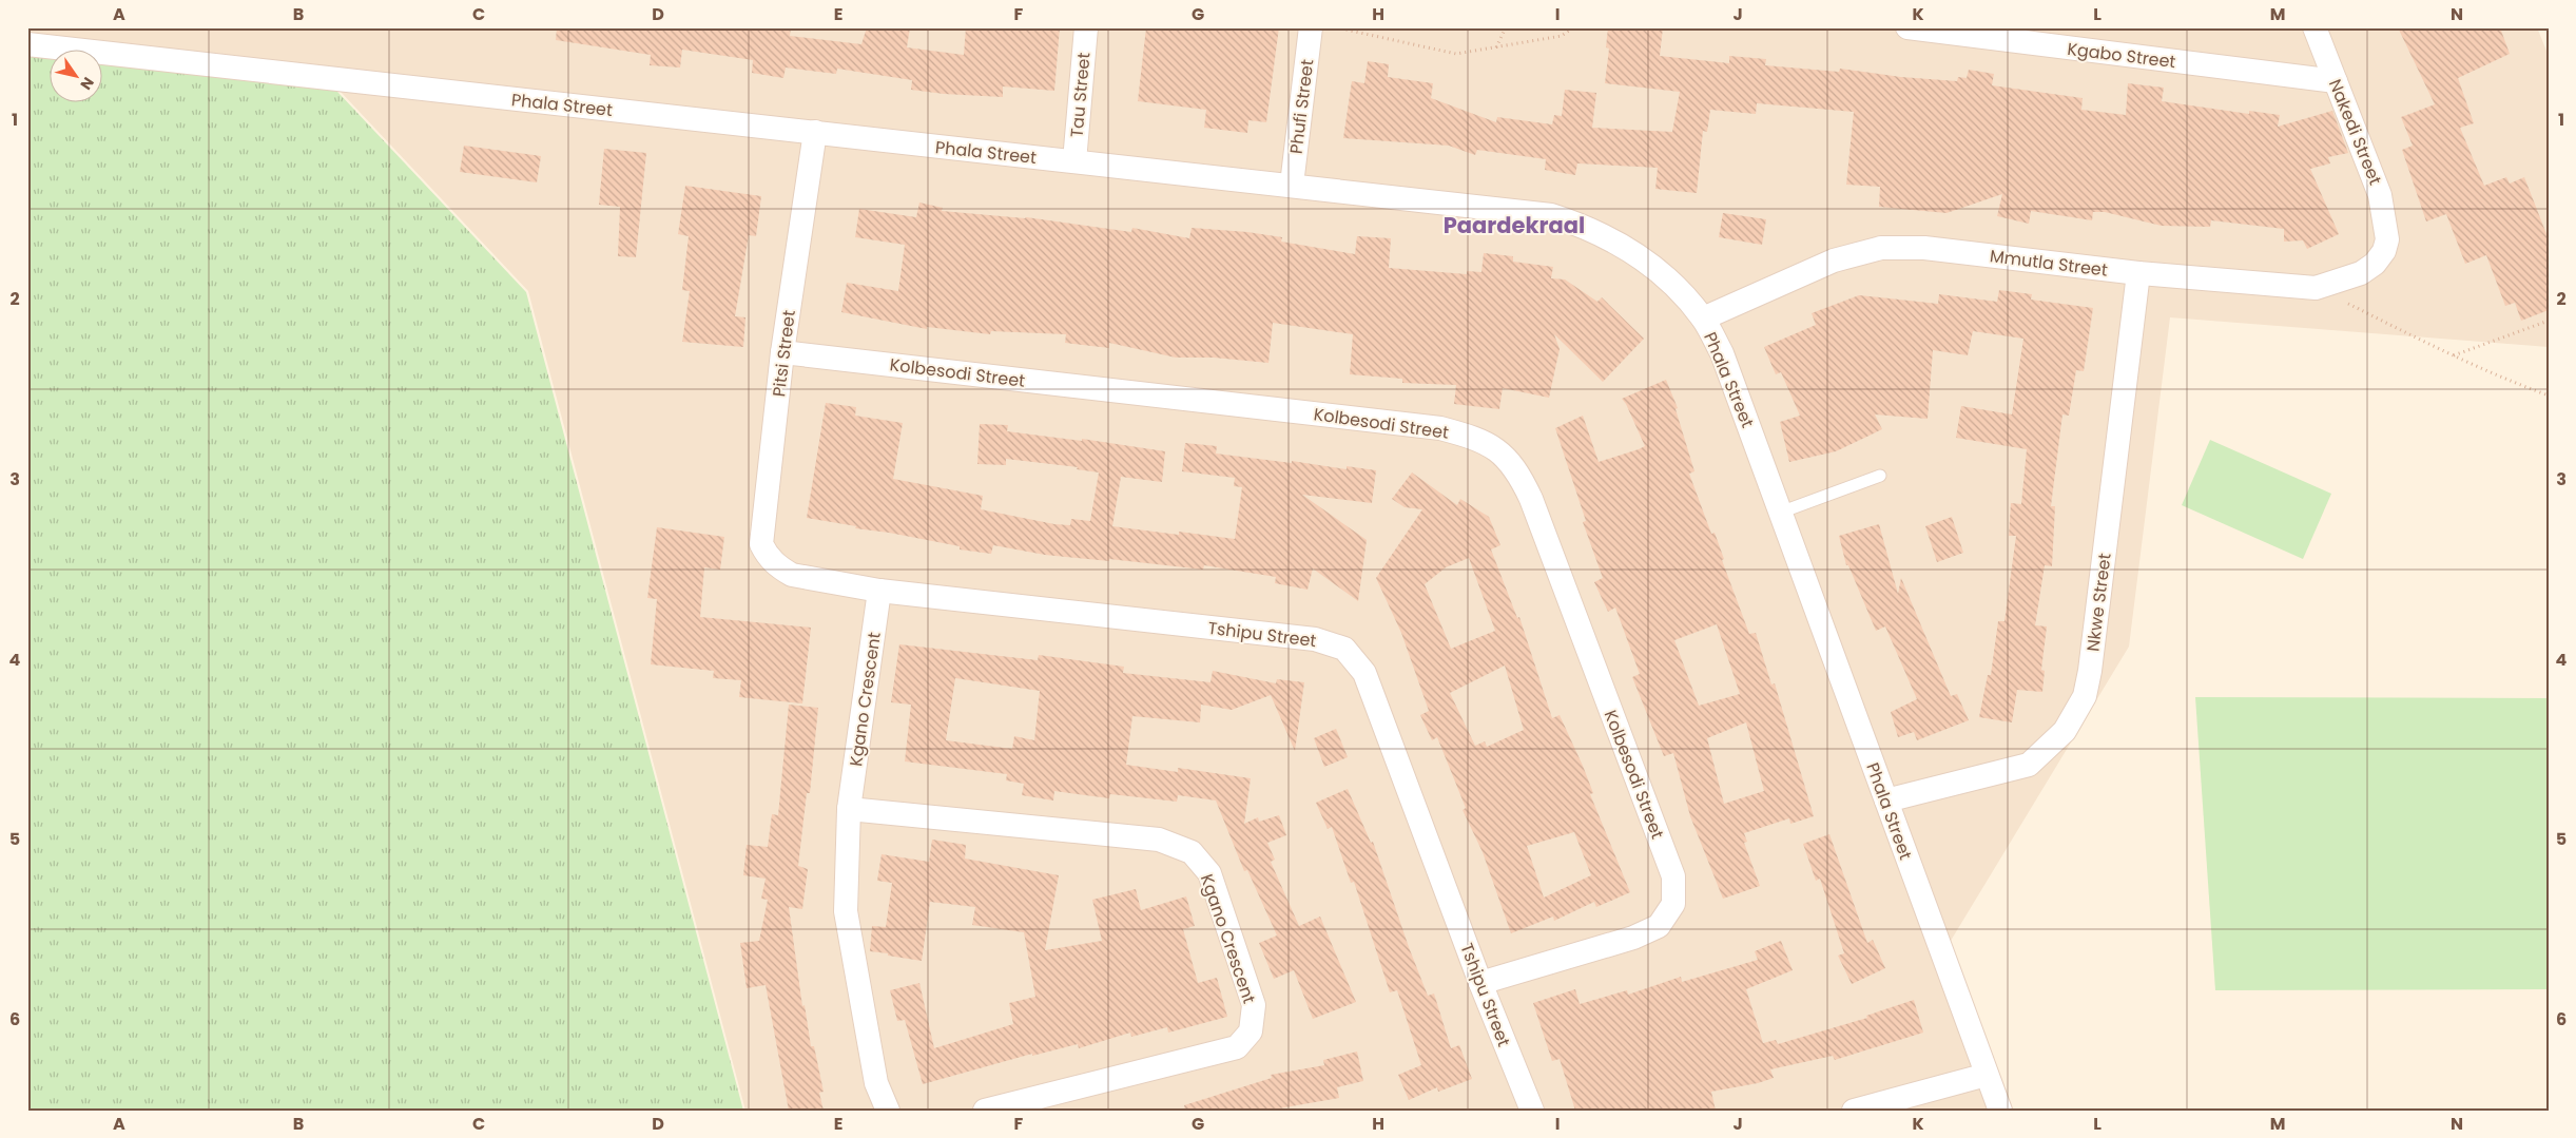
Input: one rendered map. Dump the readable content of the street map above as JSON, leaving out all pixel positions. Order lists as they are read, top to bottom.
{
  "streets": {
    "street": [
      "Kgabo Street",
      "Tau Street",
      "Phala Street",
      "Phufi Street",
      "Nakedi Street",
      "Mmutla Street",
      "Pitsi Street",
      "Kolbesodi Street",
      "Nkwe Street",
      "Tshipu Street",
      "Kgano Crescent"
    ]
  },
  "crossings": [
    ["Kgabo Street", "Nakedi Street"],
    ["Tau Street", "Phala Street"],
    ["Phala Street", "Phufi Street"],
    ["Phala Street", "Mmutla Street"],
    ["Phala Street", "Pitsi Street"],
    ["Phala Street", "Nkwe Street"],
    ["Nakedi Street", "Mmutla Street"],
    ["Mmutla Street", "Nkwe Street"],
    ["Pitsi Street", "Kolbesodi Street"],
    ["Pitsi Street", "Tshipu Street"],
    ["Kolbesodi Street", "Tshipu Street"],
    ["Tshipu Street", "Kgano Crescent"]
  ],
  "districts": ["Paardekraal"],
  "north": "bottom right",
  "grid": {
    "columns": [
      "A",
      "B",
      "C",
      "D",
      "E",
      "F",
      "G",
      "H",
      "I",
      "J",
      "K",
      "L",
      "M",
      "N"
    ],
    "rows": [
      "1",
      "2",
      "3",
      "4",
      "5",
      "6"
    ]
  }
}
